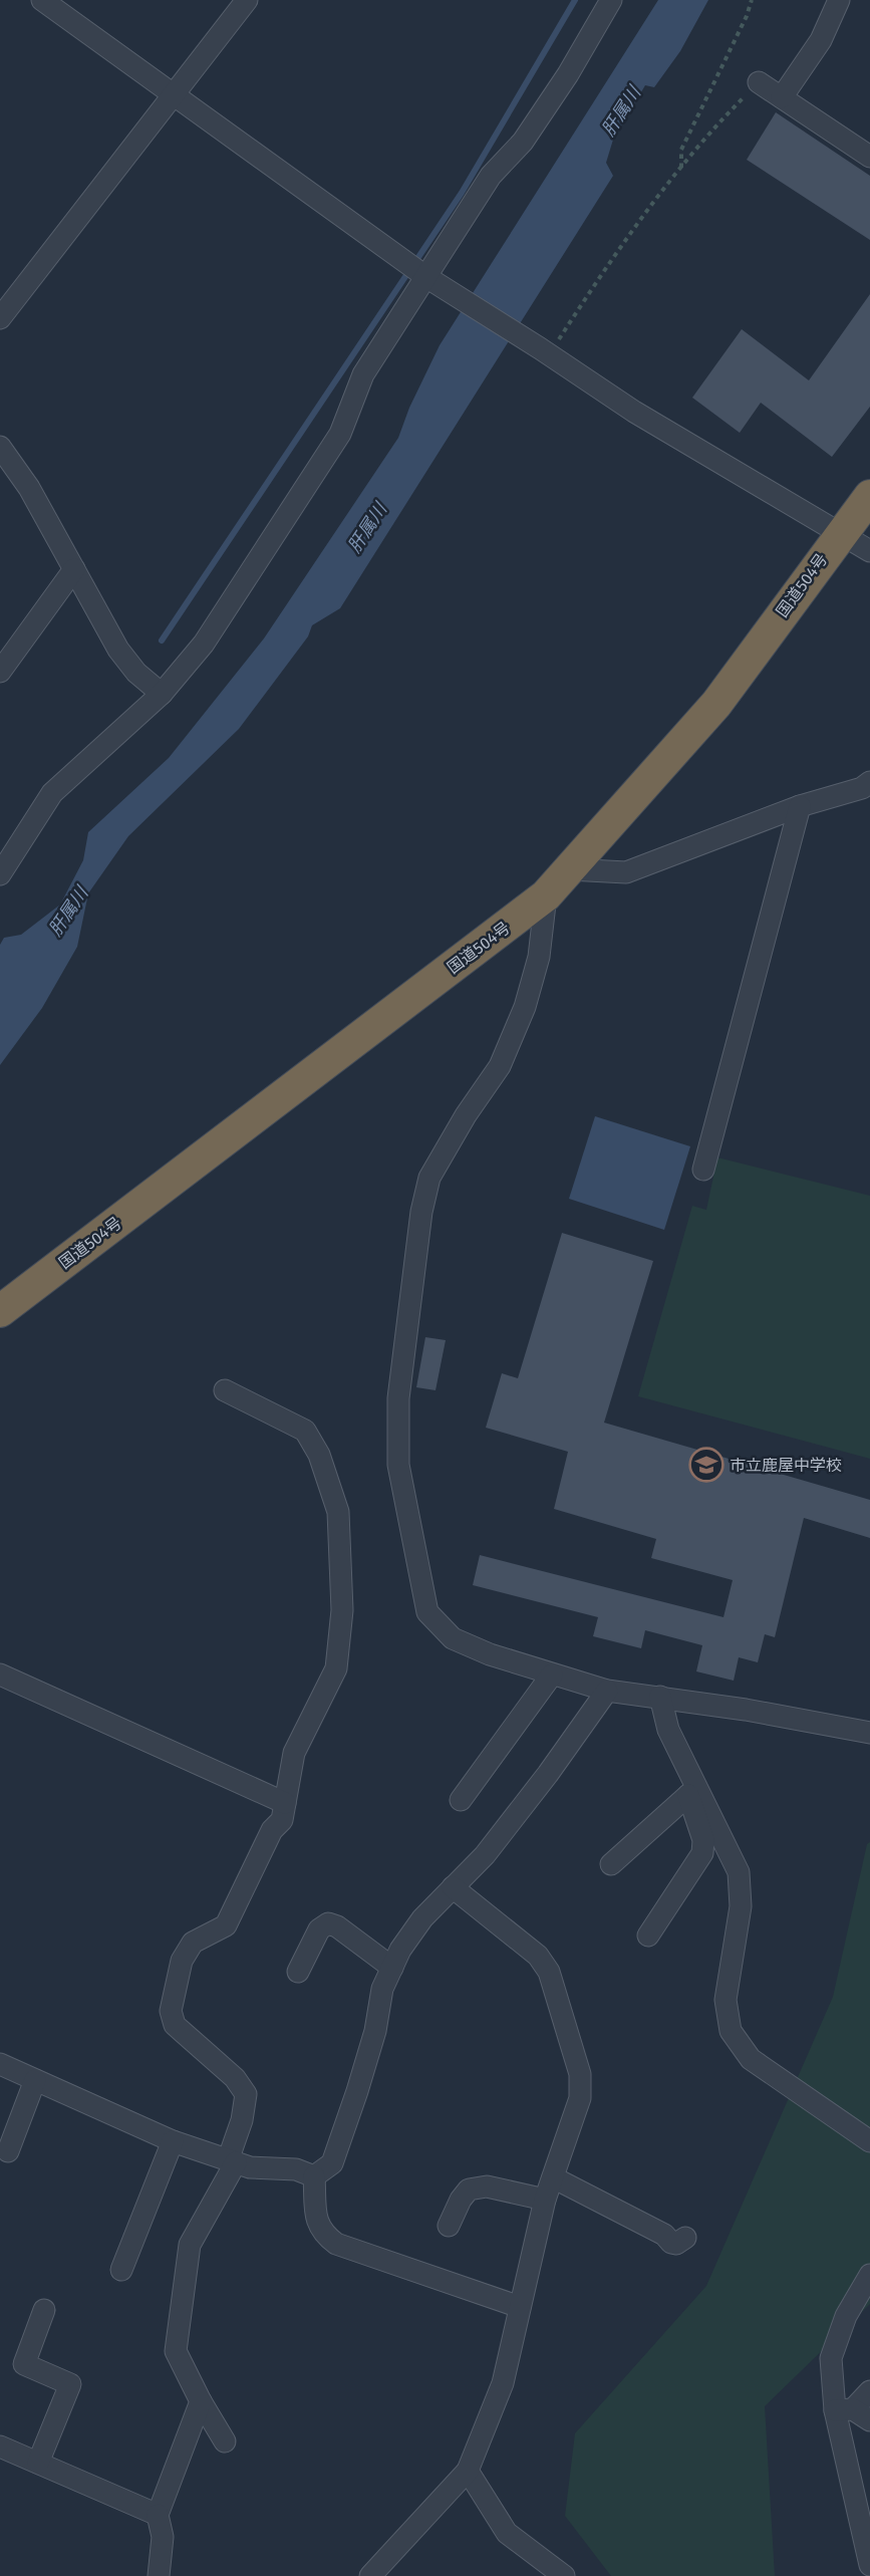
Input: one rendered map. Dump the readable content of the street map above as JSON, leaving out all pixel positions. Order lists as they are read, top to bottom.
{
  "streets": {
    "highway": ["国道504号"]
  },
  "water": ["肝属川"],
  "places": {
    "school or university": ["市立鹿屋中学校"]
  }
}
